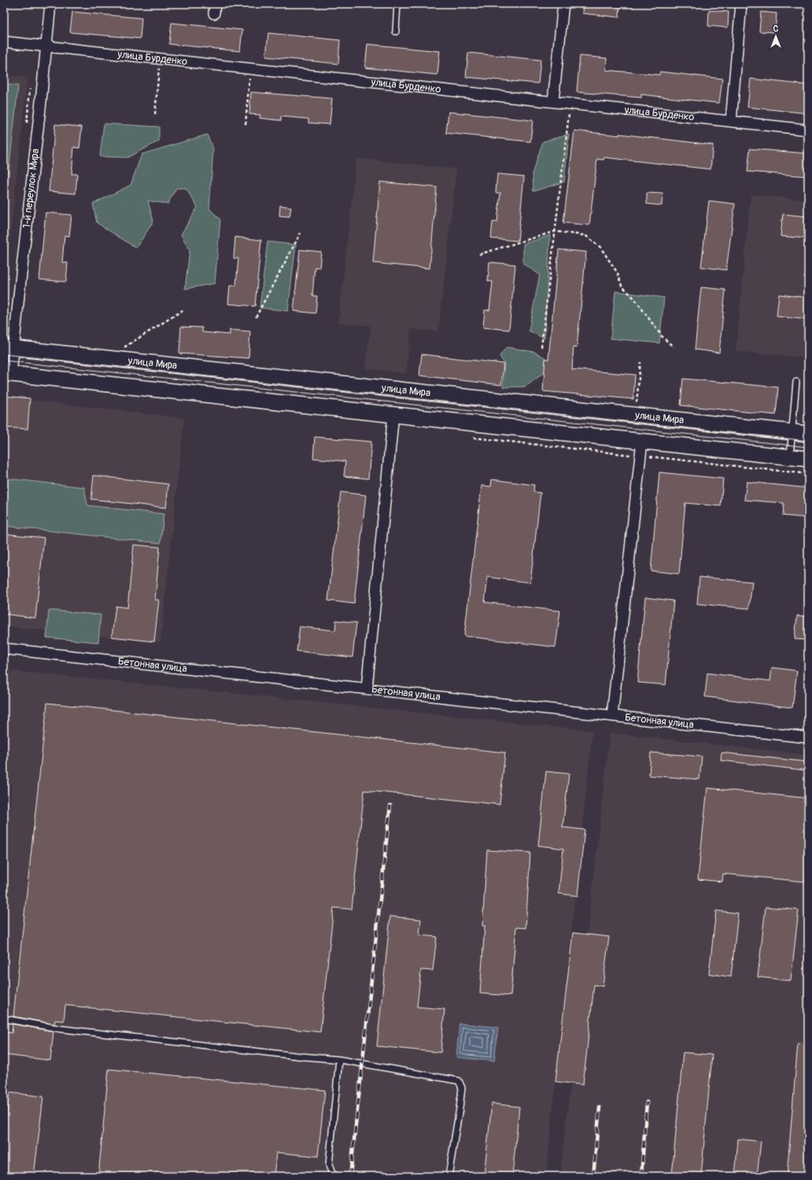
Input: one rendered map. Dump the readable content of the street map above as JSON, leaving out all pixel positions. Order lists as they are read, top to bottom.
{
  "streets": {
    "street": [
      "улица Бурденко",
      "1-й переулок Мира",
      "улица Мира",
      "Бетонная улица"
    ]
  },
  "crossings": [
    ["улица Бурденко", "1-й переулок Мира"],
    ["1-й переулок Мира", "улица Мира"]
  ],
  "north": "top"
}
